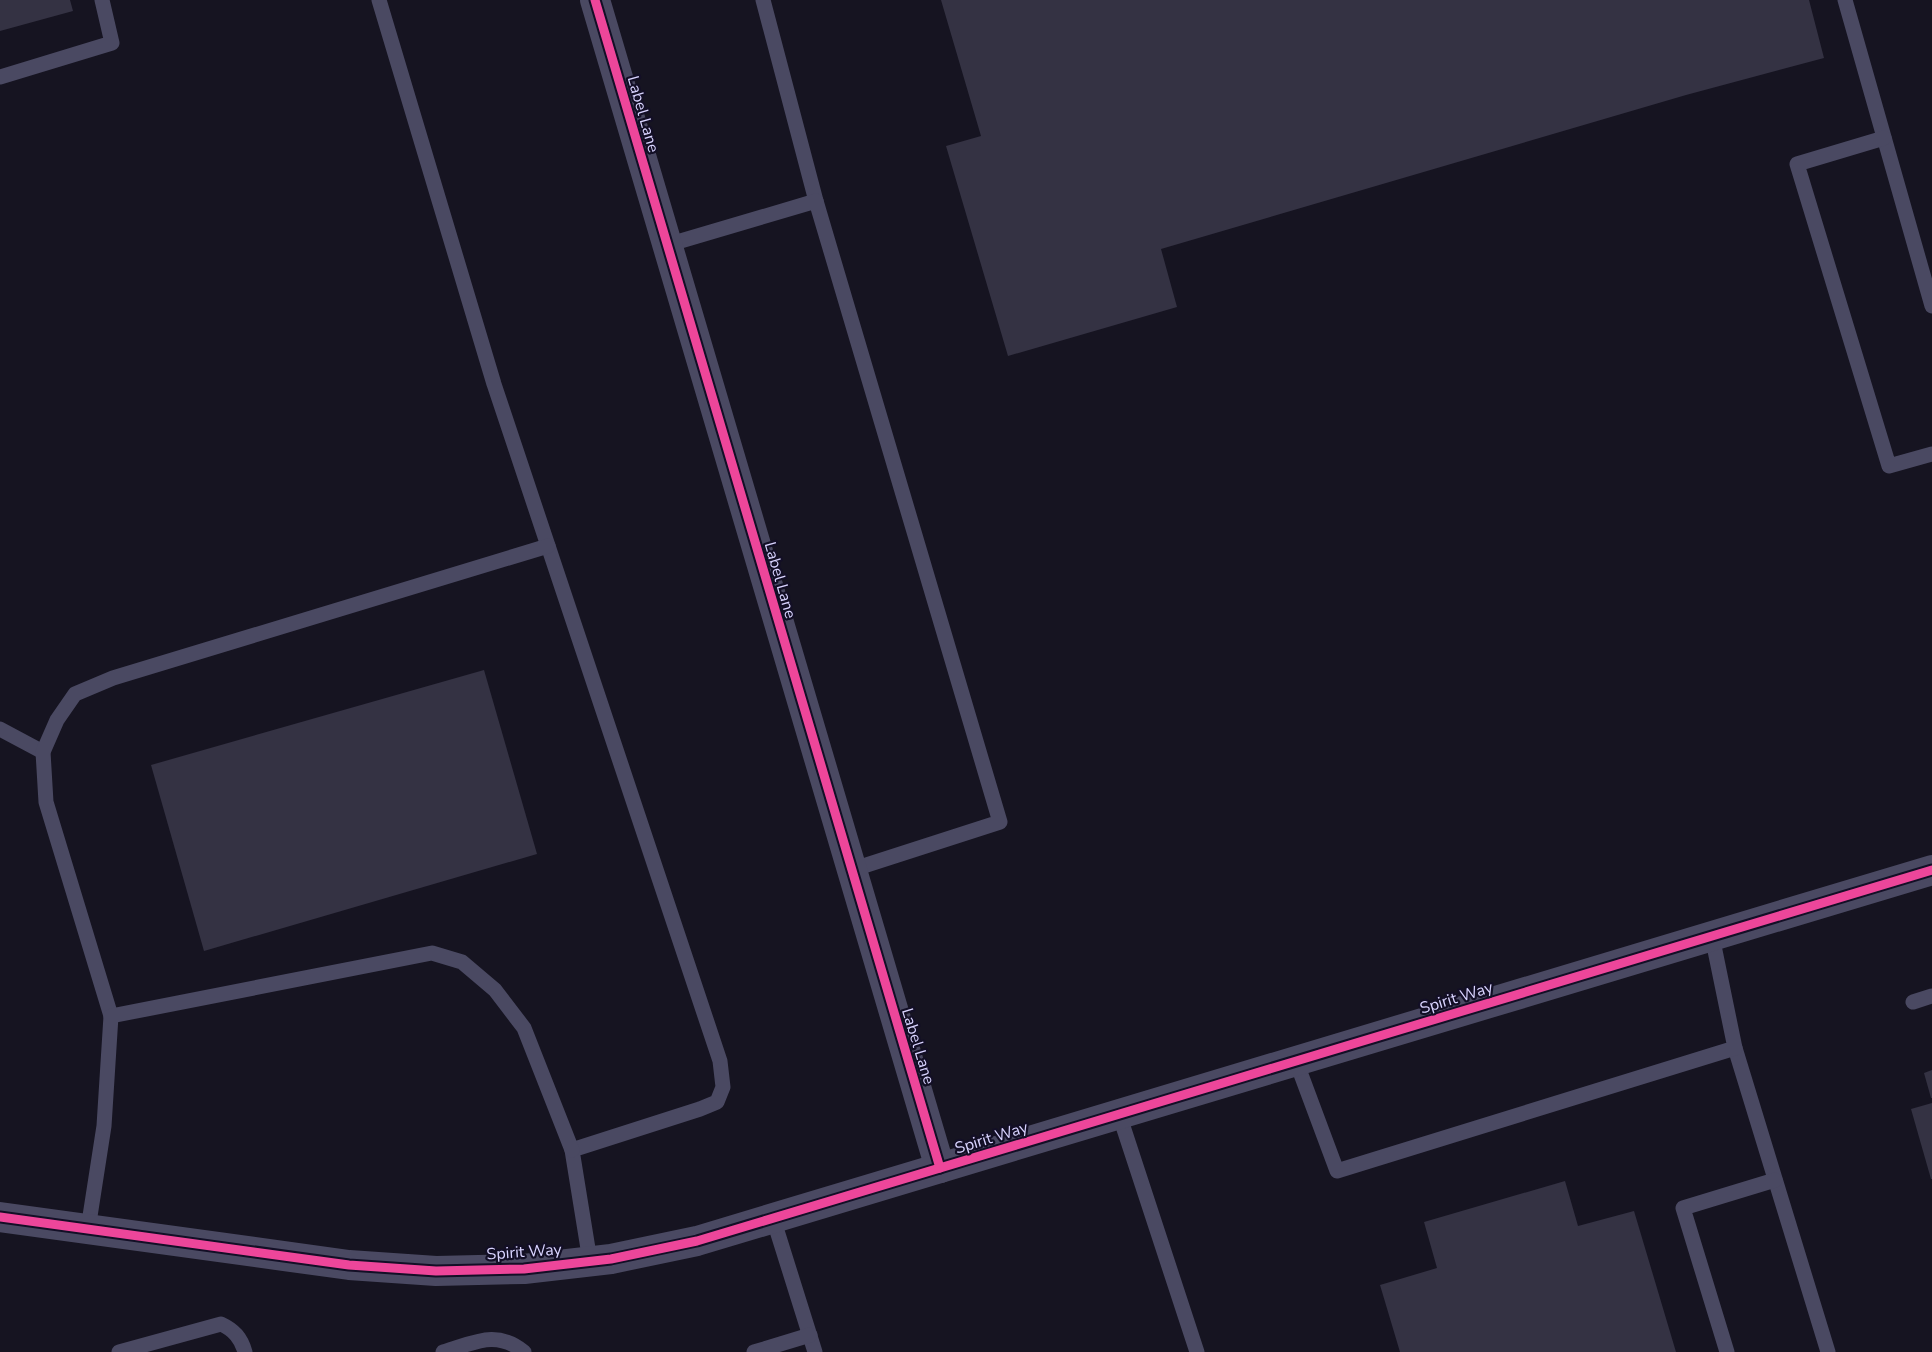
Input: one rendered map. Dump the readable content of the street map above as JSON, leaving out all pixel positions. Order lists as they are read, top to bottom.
{
  "streets": {
    "street": ["Label Lane", "Spirit Way"]
  },
  "crossings": [
    ["Label Lane", "Spirit Way"]
  ]
}
